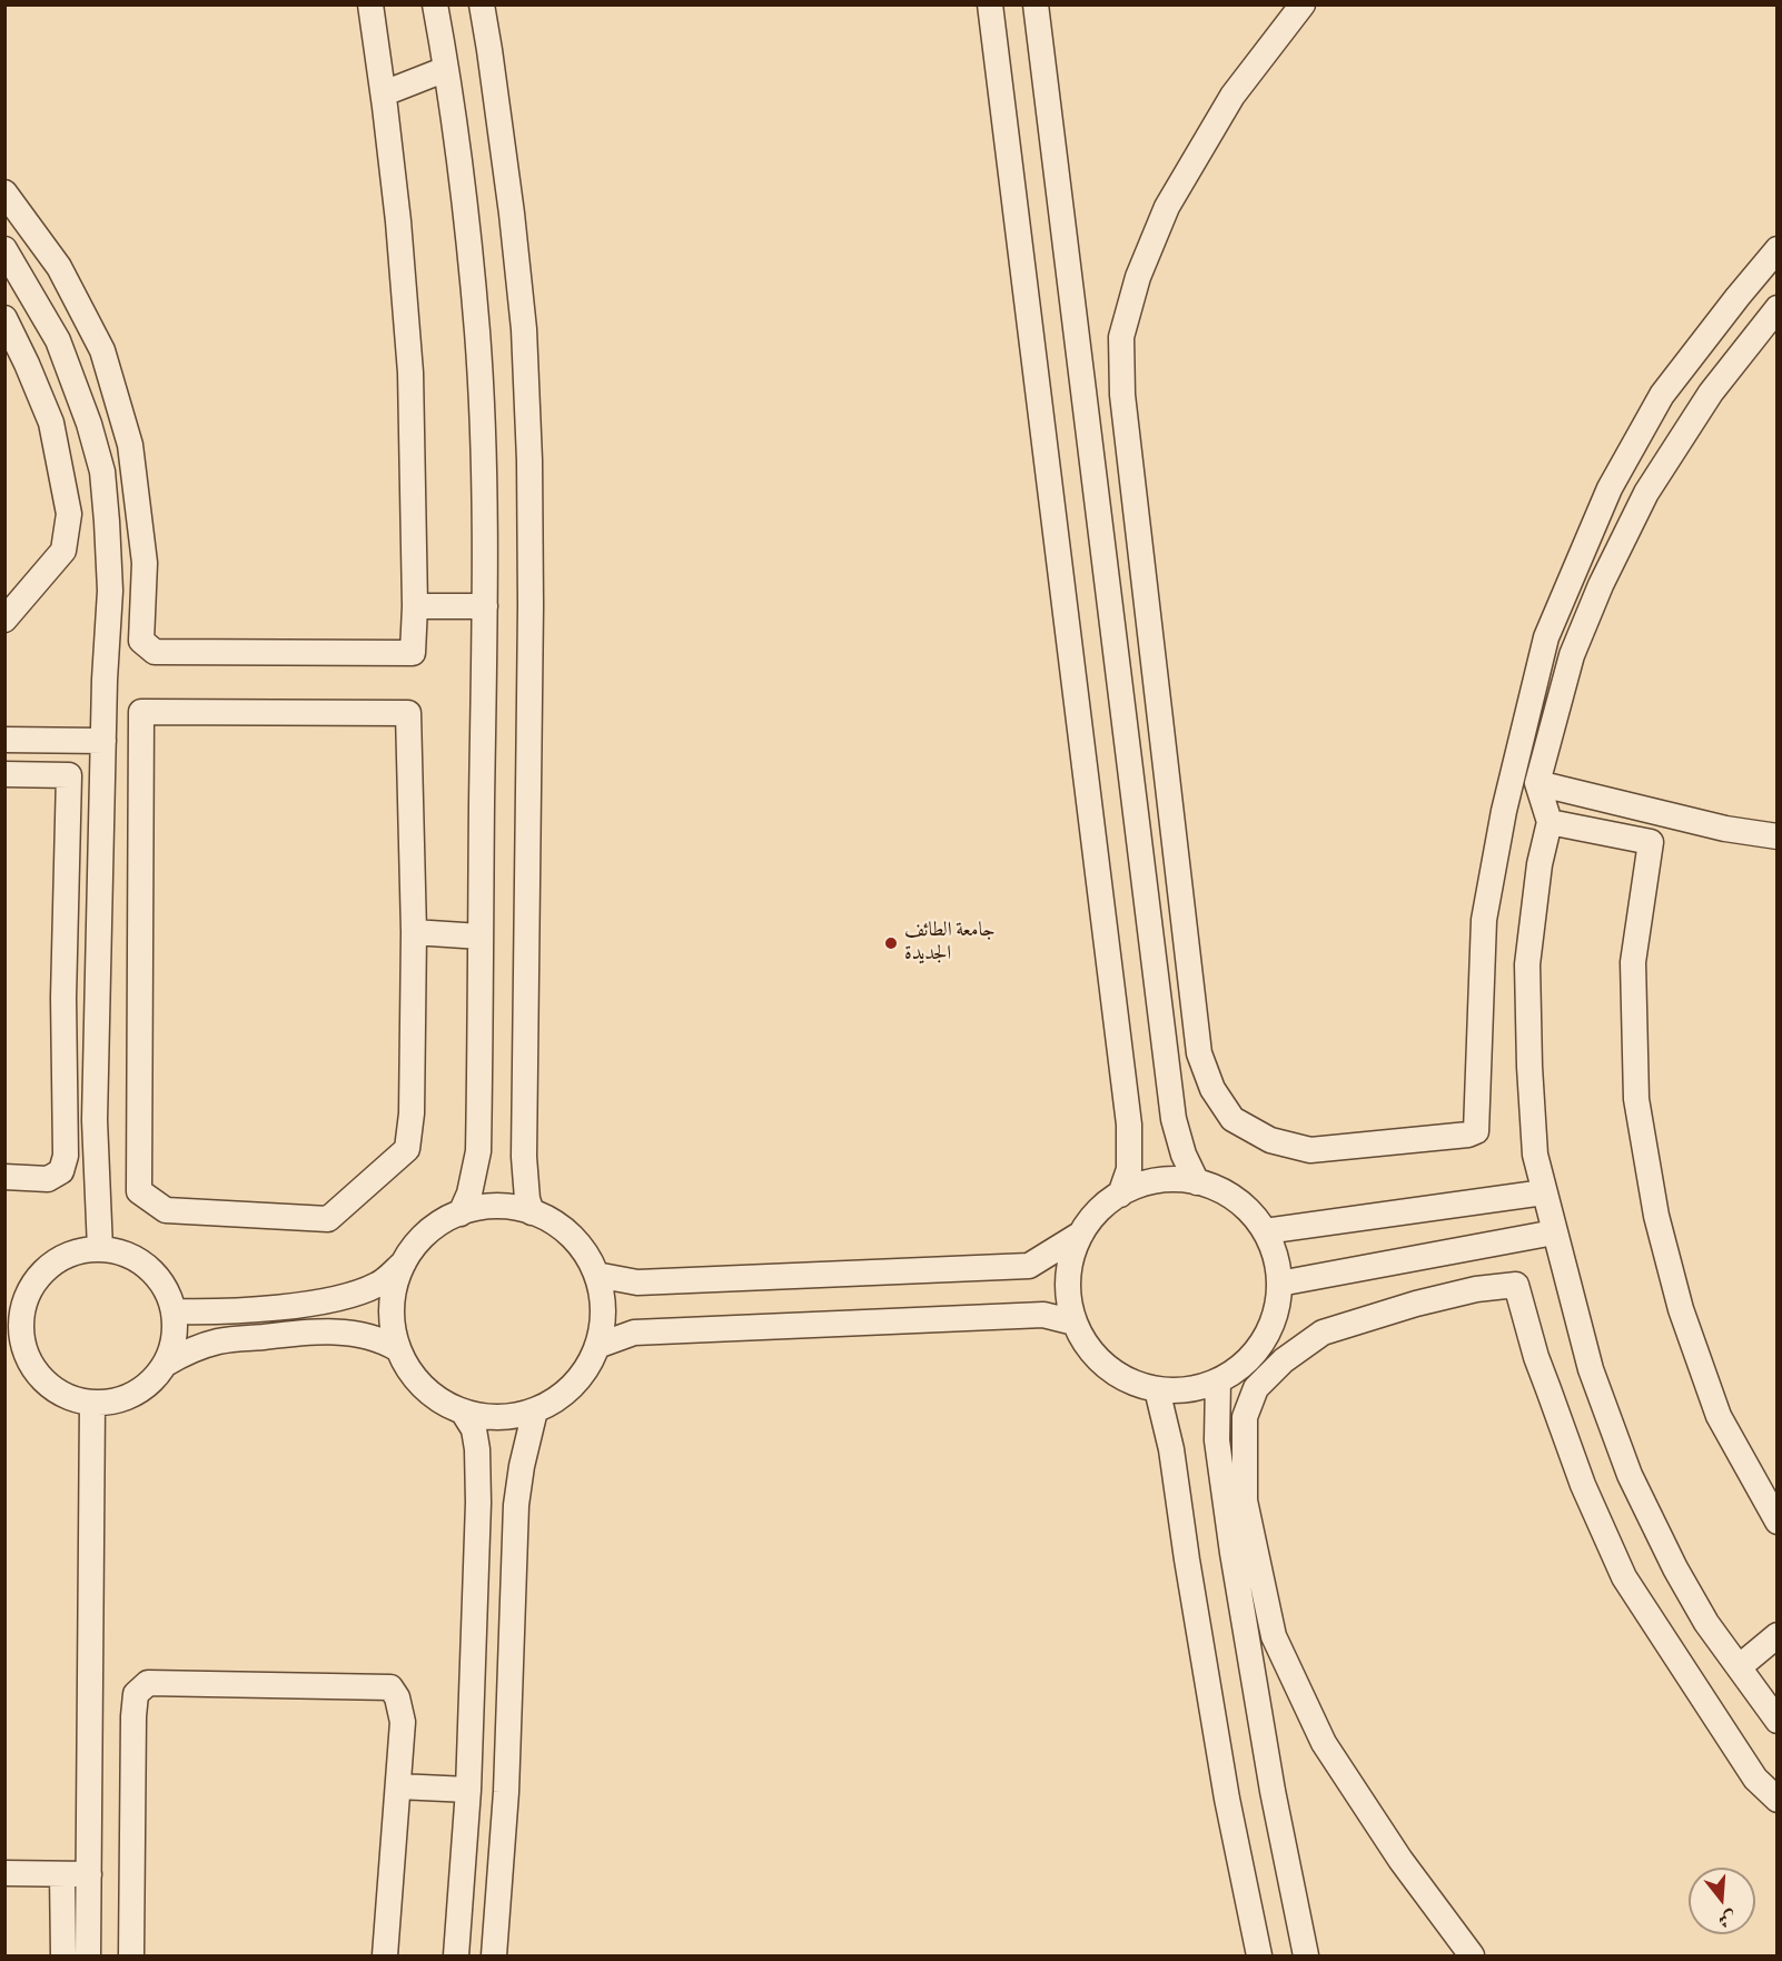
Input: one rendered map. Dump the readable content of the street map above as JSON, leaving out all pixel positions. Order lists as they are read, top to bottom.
{
  "places": ["جامعة الطائف الجديدة"],
  "north": "bottom"
}
